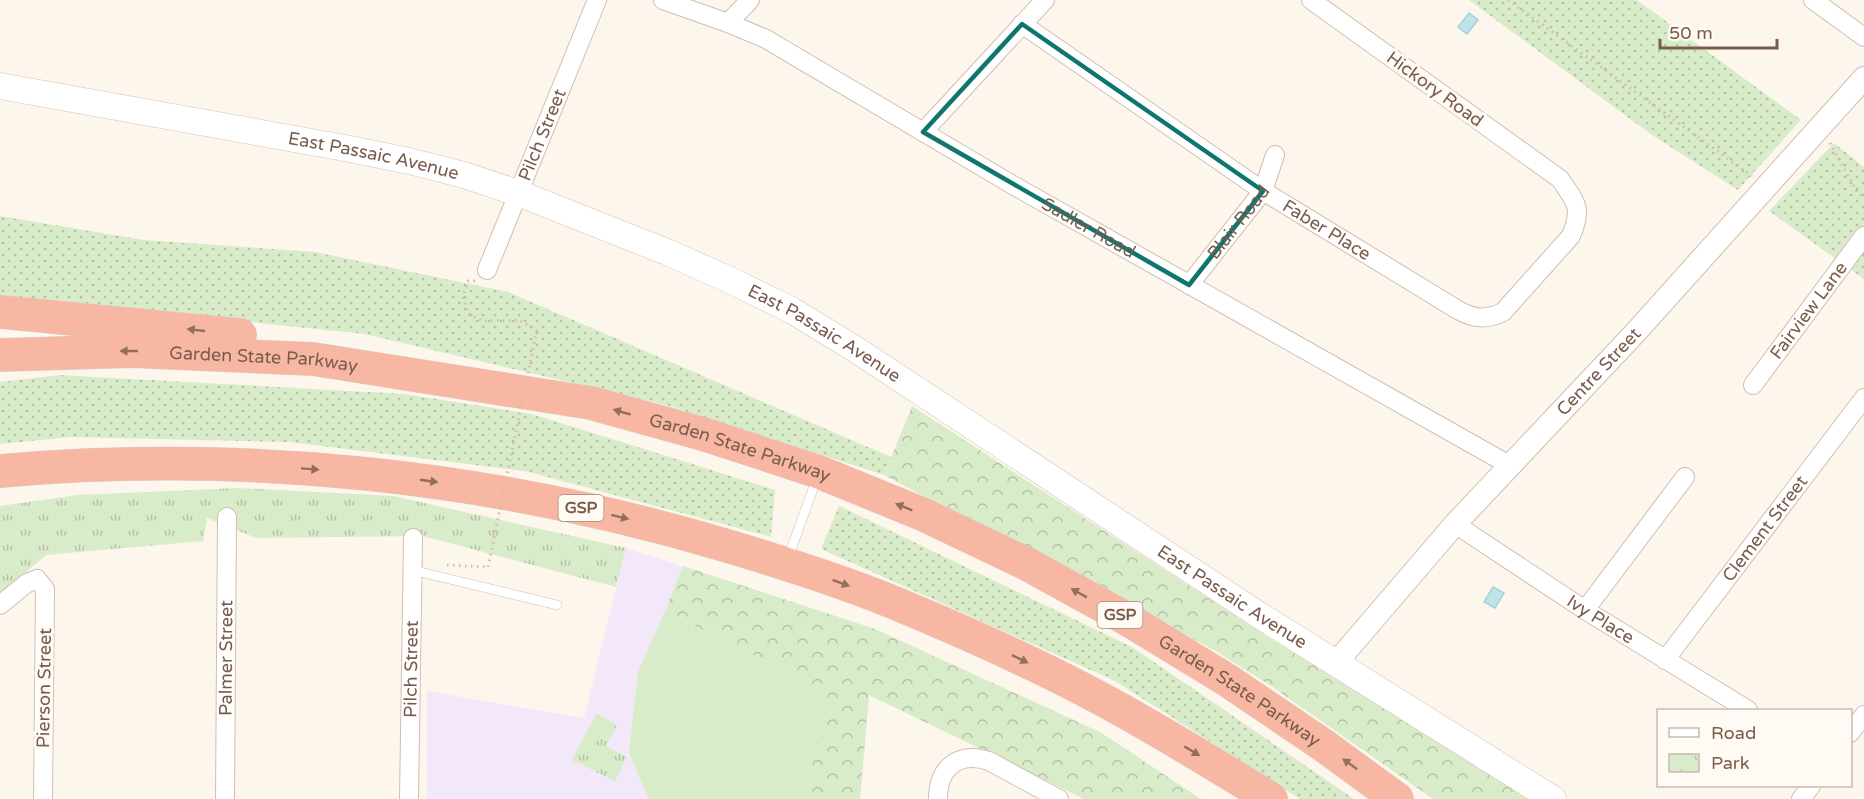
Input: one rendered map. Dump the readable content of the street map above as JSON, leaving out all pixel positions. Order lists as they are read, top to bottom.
{
  "streets": {
    "highway": ["Garden State Parkway", "GSP"],
    "main road": ["East Passaic Avenue"],
    "street": [
      "Hickory Road",
      "Pilch Street",
      "Blair Road",
      "Sadler Road",
      "Faber Place",
      "Fairview Lane",
      "Centre Street",
      "Clement Street",
      "Ivy Place",
      "Palmer Street",
      "Pierson Street"
    ]
  },
  "crossings": [
    ["Hickory Road", "Faber Place"],
    ["Pilch Street", "East Passaic Avenue"],
    ["East Passaic Avenue", "Centre Street"],
    ["Blair Road", "Sadler Road"],
    ["Blair Road", "Faber Place"],
    ["Sadler Road", "Centre Street"],
    ["Centre Street", "Ivy Place"],
    ["Clement Street", "Ivy Place"]
  ],
  "legend": ["Road", "Park"],
  "scale_bar": "50 m"
}
